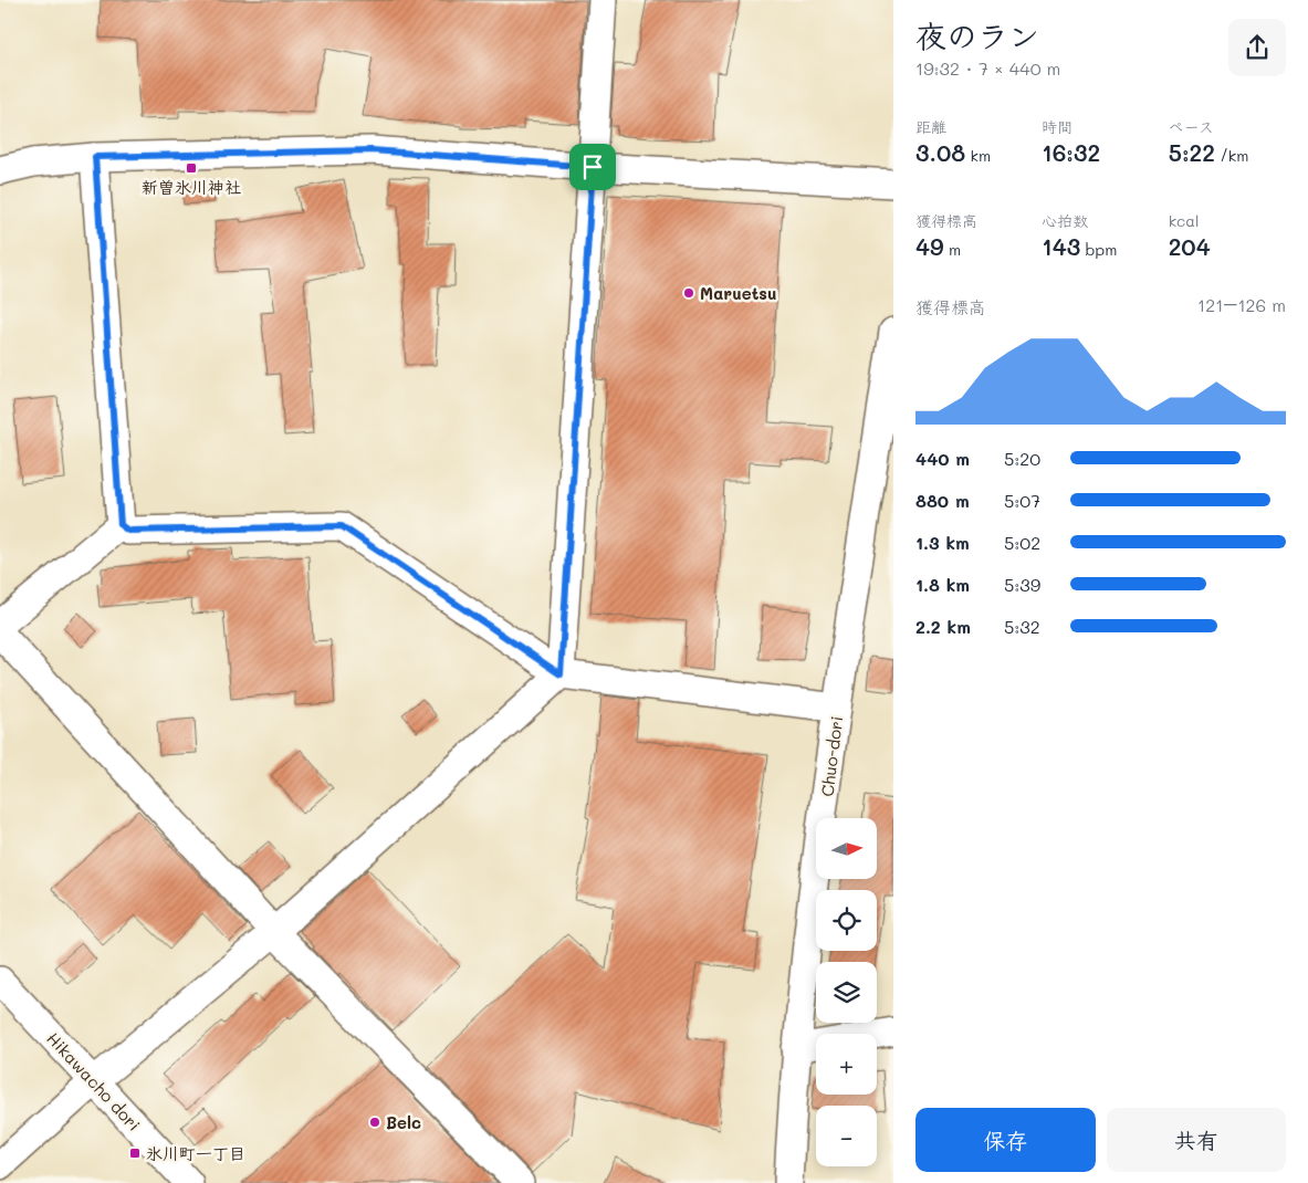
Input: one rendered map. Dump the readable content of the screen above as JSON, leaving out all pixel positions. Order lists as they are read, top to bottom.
{
  "streets": {
    "street": ["Chuo-dori", "Hikawacho dori"]
  },
  "places": {
    "transit": ["新曽氷川神社", "氷川町一丁目"],
    "other": ["Maruetsu", "Belc"]
  },
  "north": "right",
  "page": {
    "heading": ["夜のラン", "19:32 · 7 × 440 m"],
    "stats": [
      ["距離", "3.08 km"],
      ["時間", "16:32"],
      ["ペース", "5:22 /km"],
      ["獲得標高", "49 m"],
      ["心拍数", "143 bpm"],
      ["kcal", "204"]
    ],
    "chart": ["獲得標高", "121–126 m"],
    "list": [
      {
        "name": "440 m",
        "note": "5:20"
      },
      {
        "name": "880 m",
        "note": "5:07"
      },
      {
        "name": "1.3 km",
        "note": "5:02"
      },
      {
        "name": "1.8 km",
        "note": "5:39"
      },
      {
        "name": "2.2 km",
        "note": "5:32"
      }
    ],
    "map_buttons": ["+", "−"],
    "buttons": ["保存", "共有"]
  }
}
